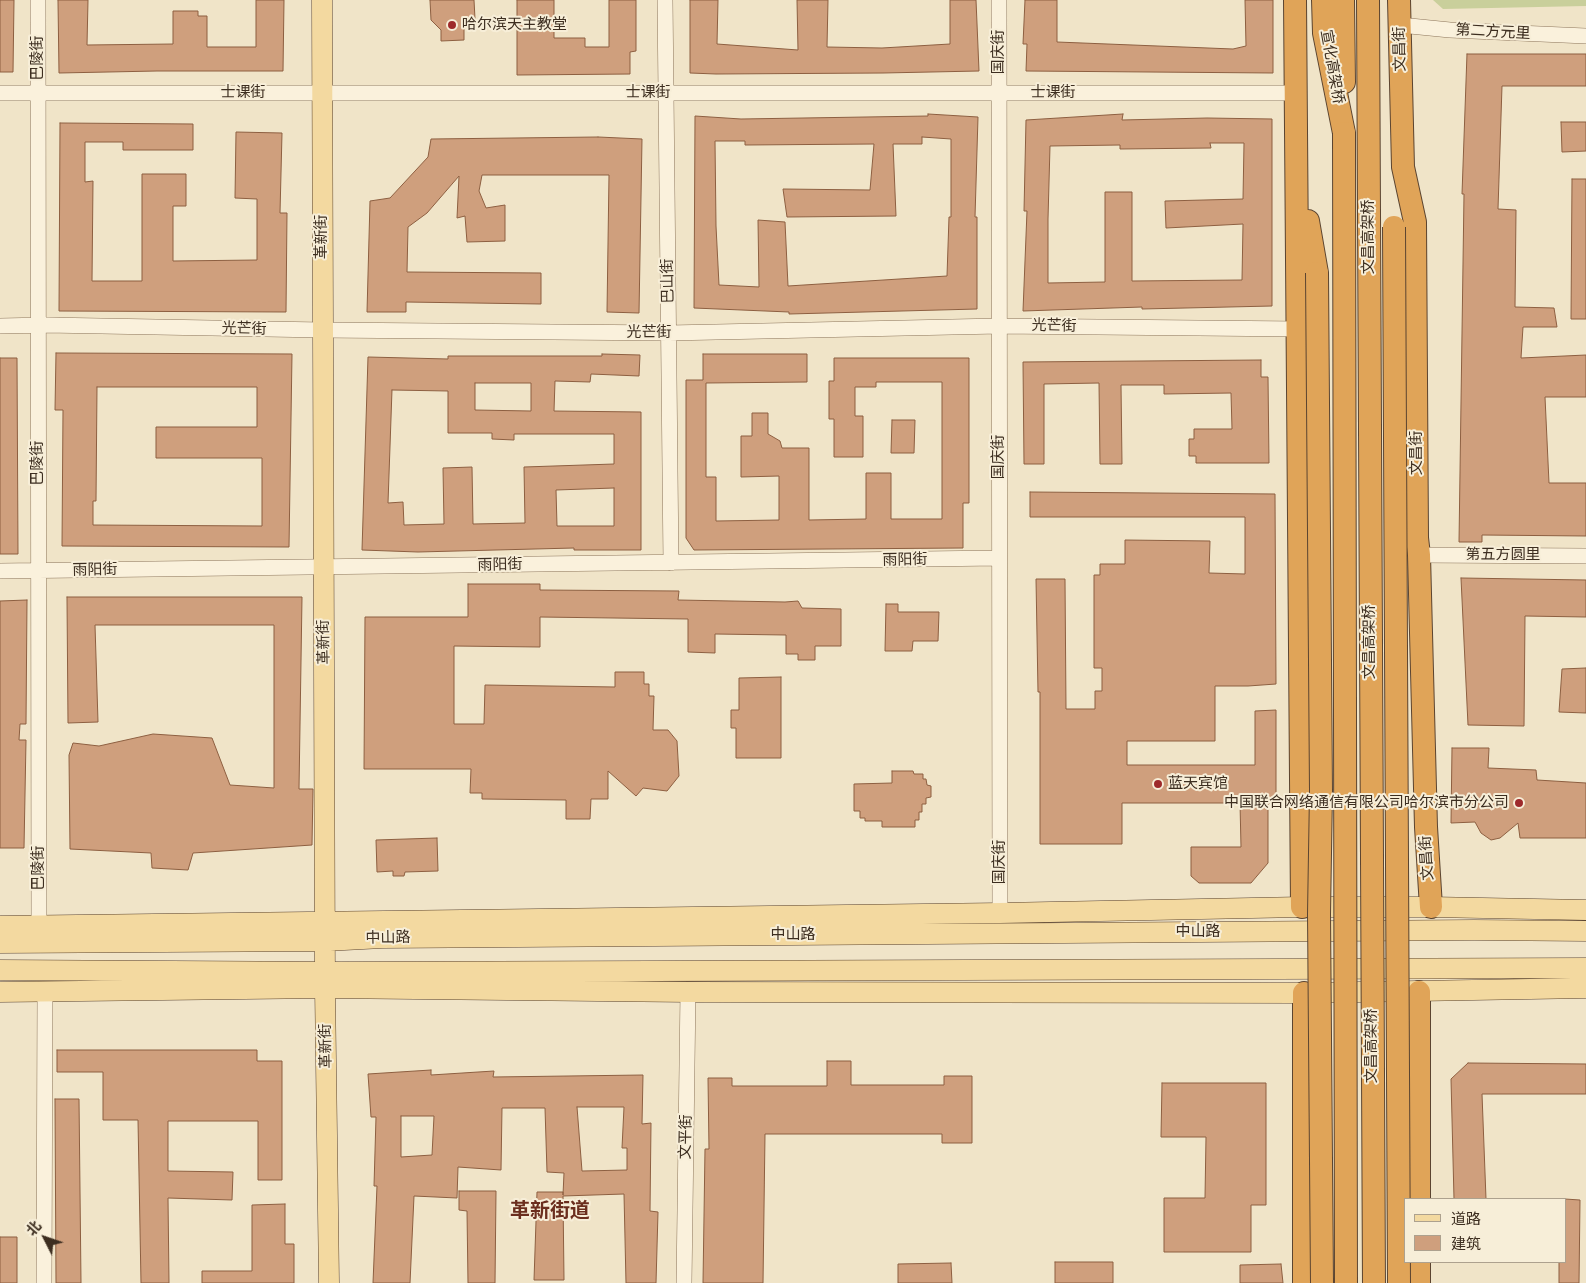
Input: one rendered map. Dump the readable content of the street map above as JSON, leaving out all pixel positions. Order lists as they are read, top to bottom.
{
  "streets": {
    "highway": ["文昌街", "宣化高架桥", "文昌高架桥"],
    "main road": ["革新街", "中山路"],
    "street": [
      "第二方元里",
      "国庆街",
      "巴陵街",
      "士课街",
      "巴山街",
      "光芒街",
      "第五方圆里",
      "雨阳街",
      "文平街"
    ]
  },
  "crossings": [
    ["第二方元里", "文昌街"],
    ["文昌街", "第五方圆里"],
    ["国庆街", "士课街"],
    ["国庆街", "光芒街"],
    ["国庆街", "雨阳街"],
    ["巴陵街", "士课街"],
    ["巴陵街", "光芒街"],
    ["巴陵街", "雨阳街"],
    ["宣化高架桥", "文昌高架桥"],
    ["士课街", "革新街"],
    ["士课街", "巴山街"],
    ["革新街", "光芒街"],
    ["革新街", "雨阳街"],
    ["革新街", "中山路"],
    ["巴山街", "光芒街"],
    ["巴山街", "雨阳街"]
  ],
  "districts": ["革新街道"],
  "places": ["哈尔滨天主教堂", "蓝天宾馆", "中国联合网络通信有限公司哈尔滨市分公司"],
  "legend": ["道路", "建筑"],
  "north": "top left"
}
